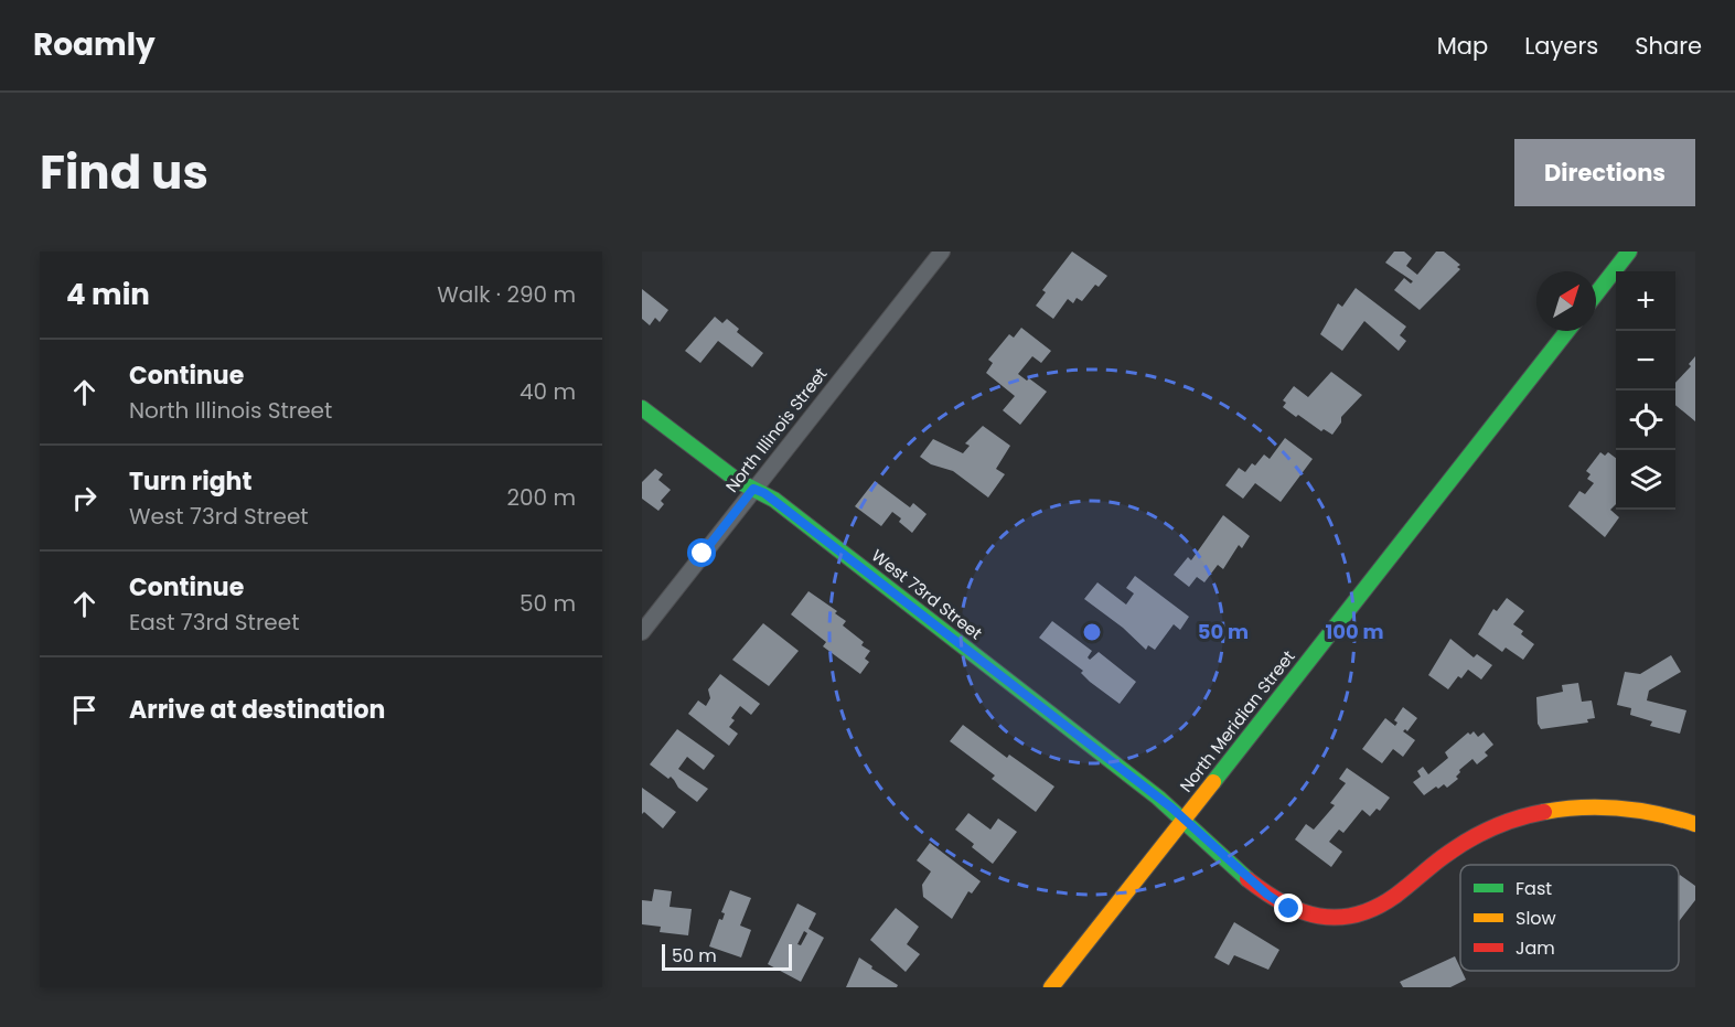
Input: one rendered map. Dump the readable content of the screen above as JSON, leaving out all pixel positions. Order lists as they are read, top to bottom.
{
  "streets": {
    "street": ["North Illinois Street", "West 73rd Street", "North Meridian Street"]
  },
  "crossings": [
    ["North Illinois Street", "West 73rd Street"],
    ["West 73rd Street", "North Meridian Street"]
  ],
  "legend": ["Fast", "Slow", "Jam"],
  "scale_bar": "50 m",
  "north": "top right",
  "page": {
    "header": "Roamly",
    "nav": ["Map", "Layers", "Share"],
    "title": "Find us",
    "buttons": "Directions",
    "heading": ["4 min", "Walk · 290 m"],
    "map_buttons": ["+", "−"],
    "list": [
      ["Continue", "North Illinois Street", "40 m"],
      ["Turn right", "West 73rd Street", "200 m"],
      ["Continue", "East 73rd Street", "50 m"],
      "Arrive at destination"
    ],
    "scale": "50 m"
  },
  "rings": ["50 m", "100 m"]
}
